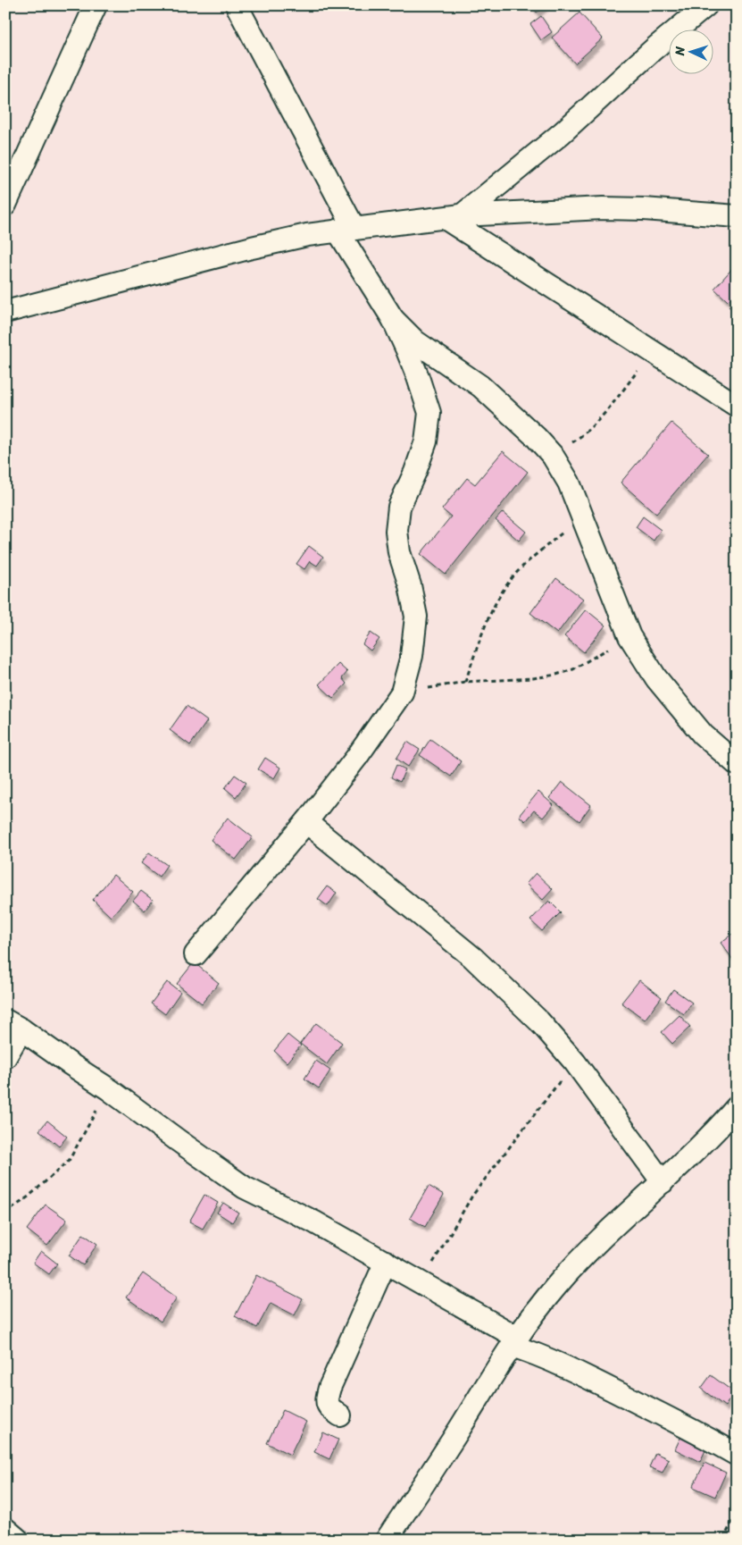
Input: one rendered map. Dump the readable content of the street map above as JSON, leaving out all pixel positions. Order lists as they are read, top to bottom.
{
  "north": "left"
}
